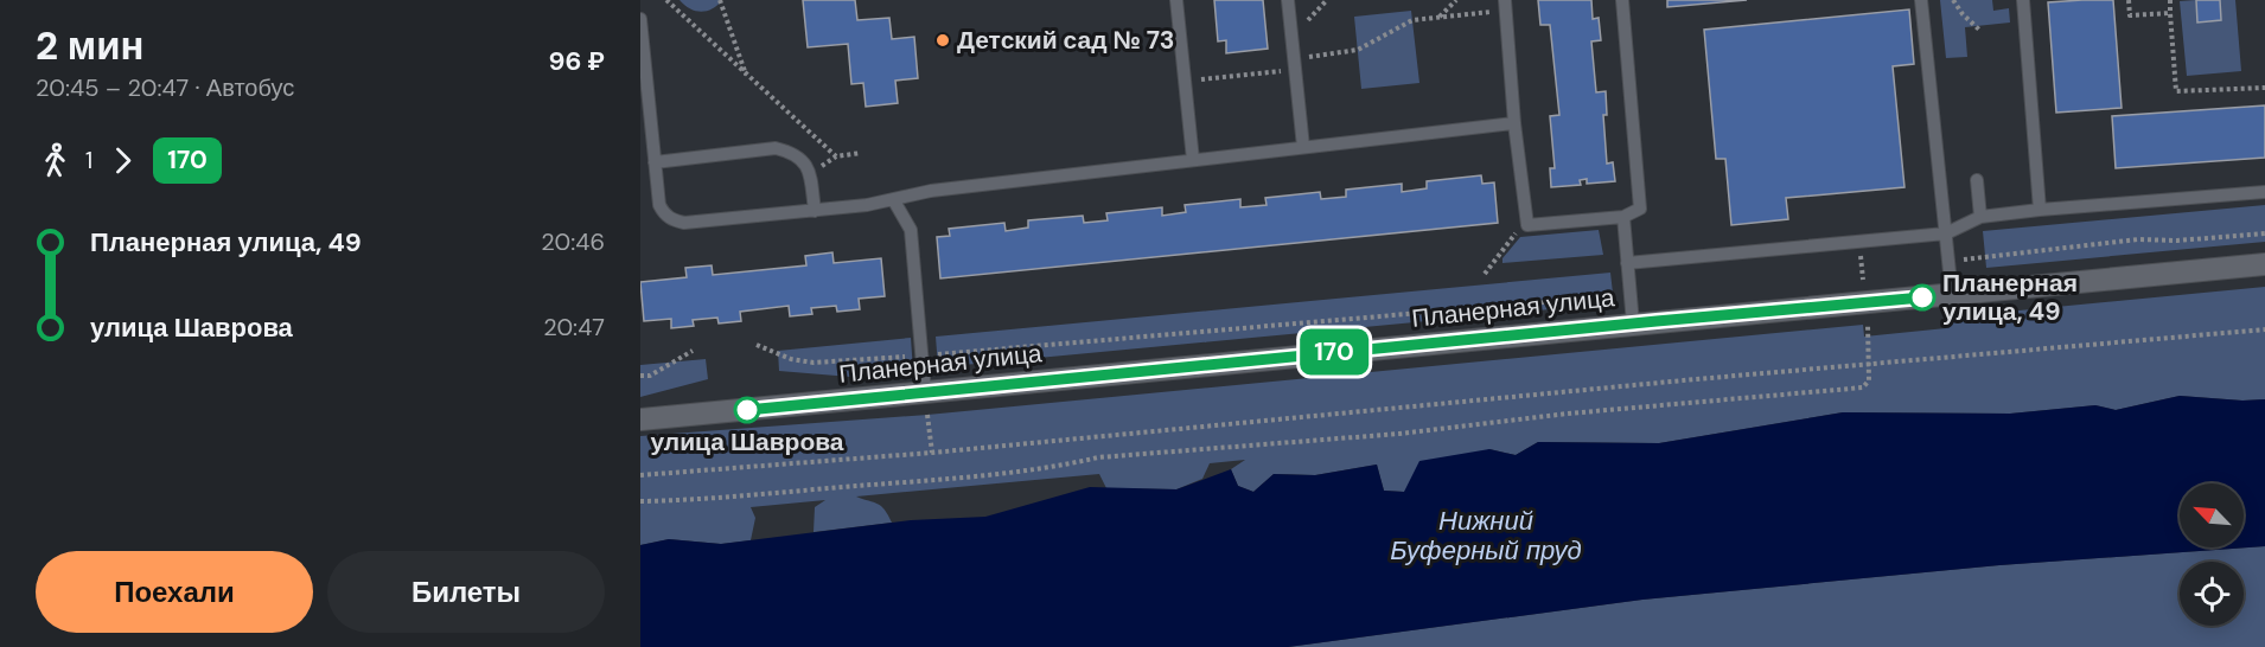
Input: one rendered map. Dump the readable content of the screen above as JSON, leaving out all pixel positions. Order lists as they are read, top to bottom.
{
  "streets": {
    "street": ["Планерная улица"]
  },
  "water": ["Нижний Буферный пруд"],
  "places": ["Детский сад № 73", "Планерная улица, 49", "улица Шаврова"],
  "lines": ["bus line 170"],
  "north": "top left",
  "page": {
    "heading": ["2 мин", "20:45 – 20:47 · Автобус", "96 ₽"],
    "on_map": "170",
    "legs": ["1", "170"],
    "list": [
      {
        "name": "Планерная улица, 49",
        "value": "20:46"
      },
      {
        "name": "улица Шаврова",
        "value": "20:47"
      }
    ],
    "buttons": ["Поехали", "Билеты"]
  }
}
